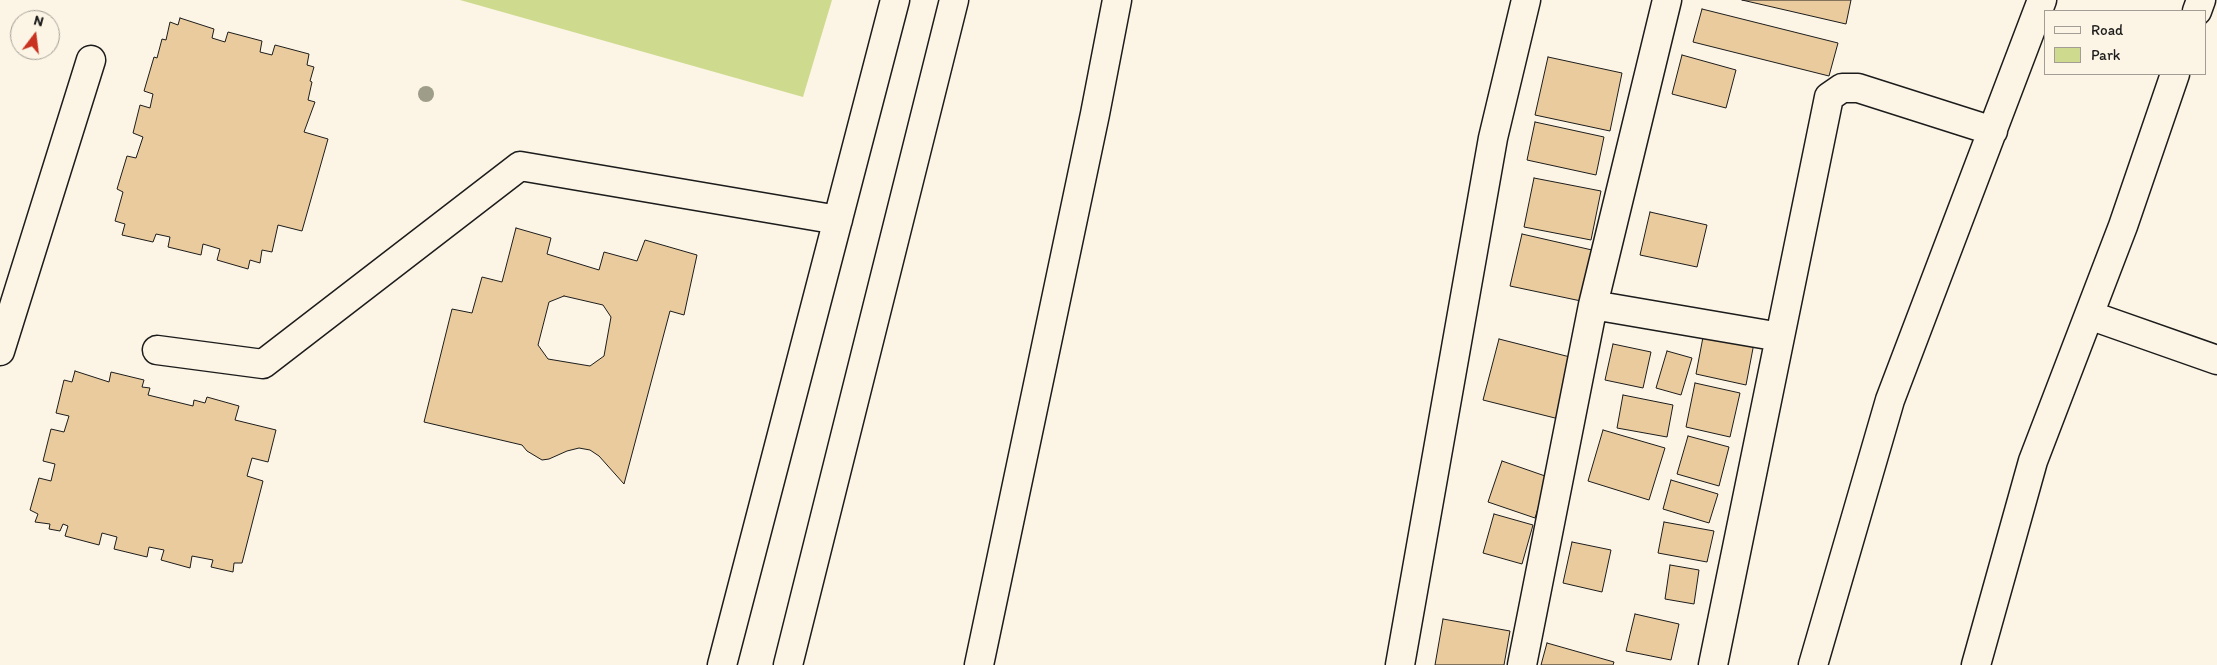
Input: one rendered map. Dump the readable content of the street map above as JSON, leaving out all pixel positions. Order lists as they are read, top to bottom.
{
  "legend": ["Road", "Park"],
  "north": "top"
}
